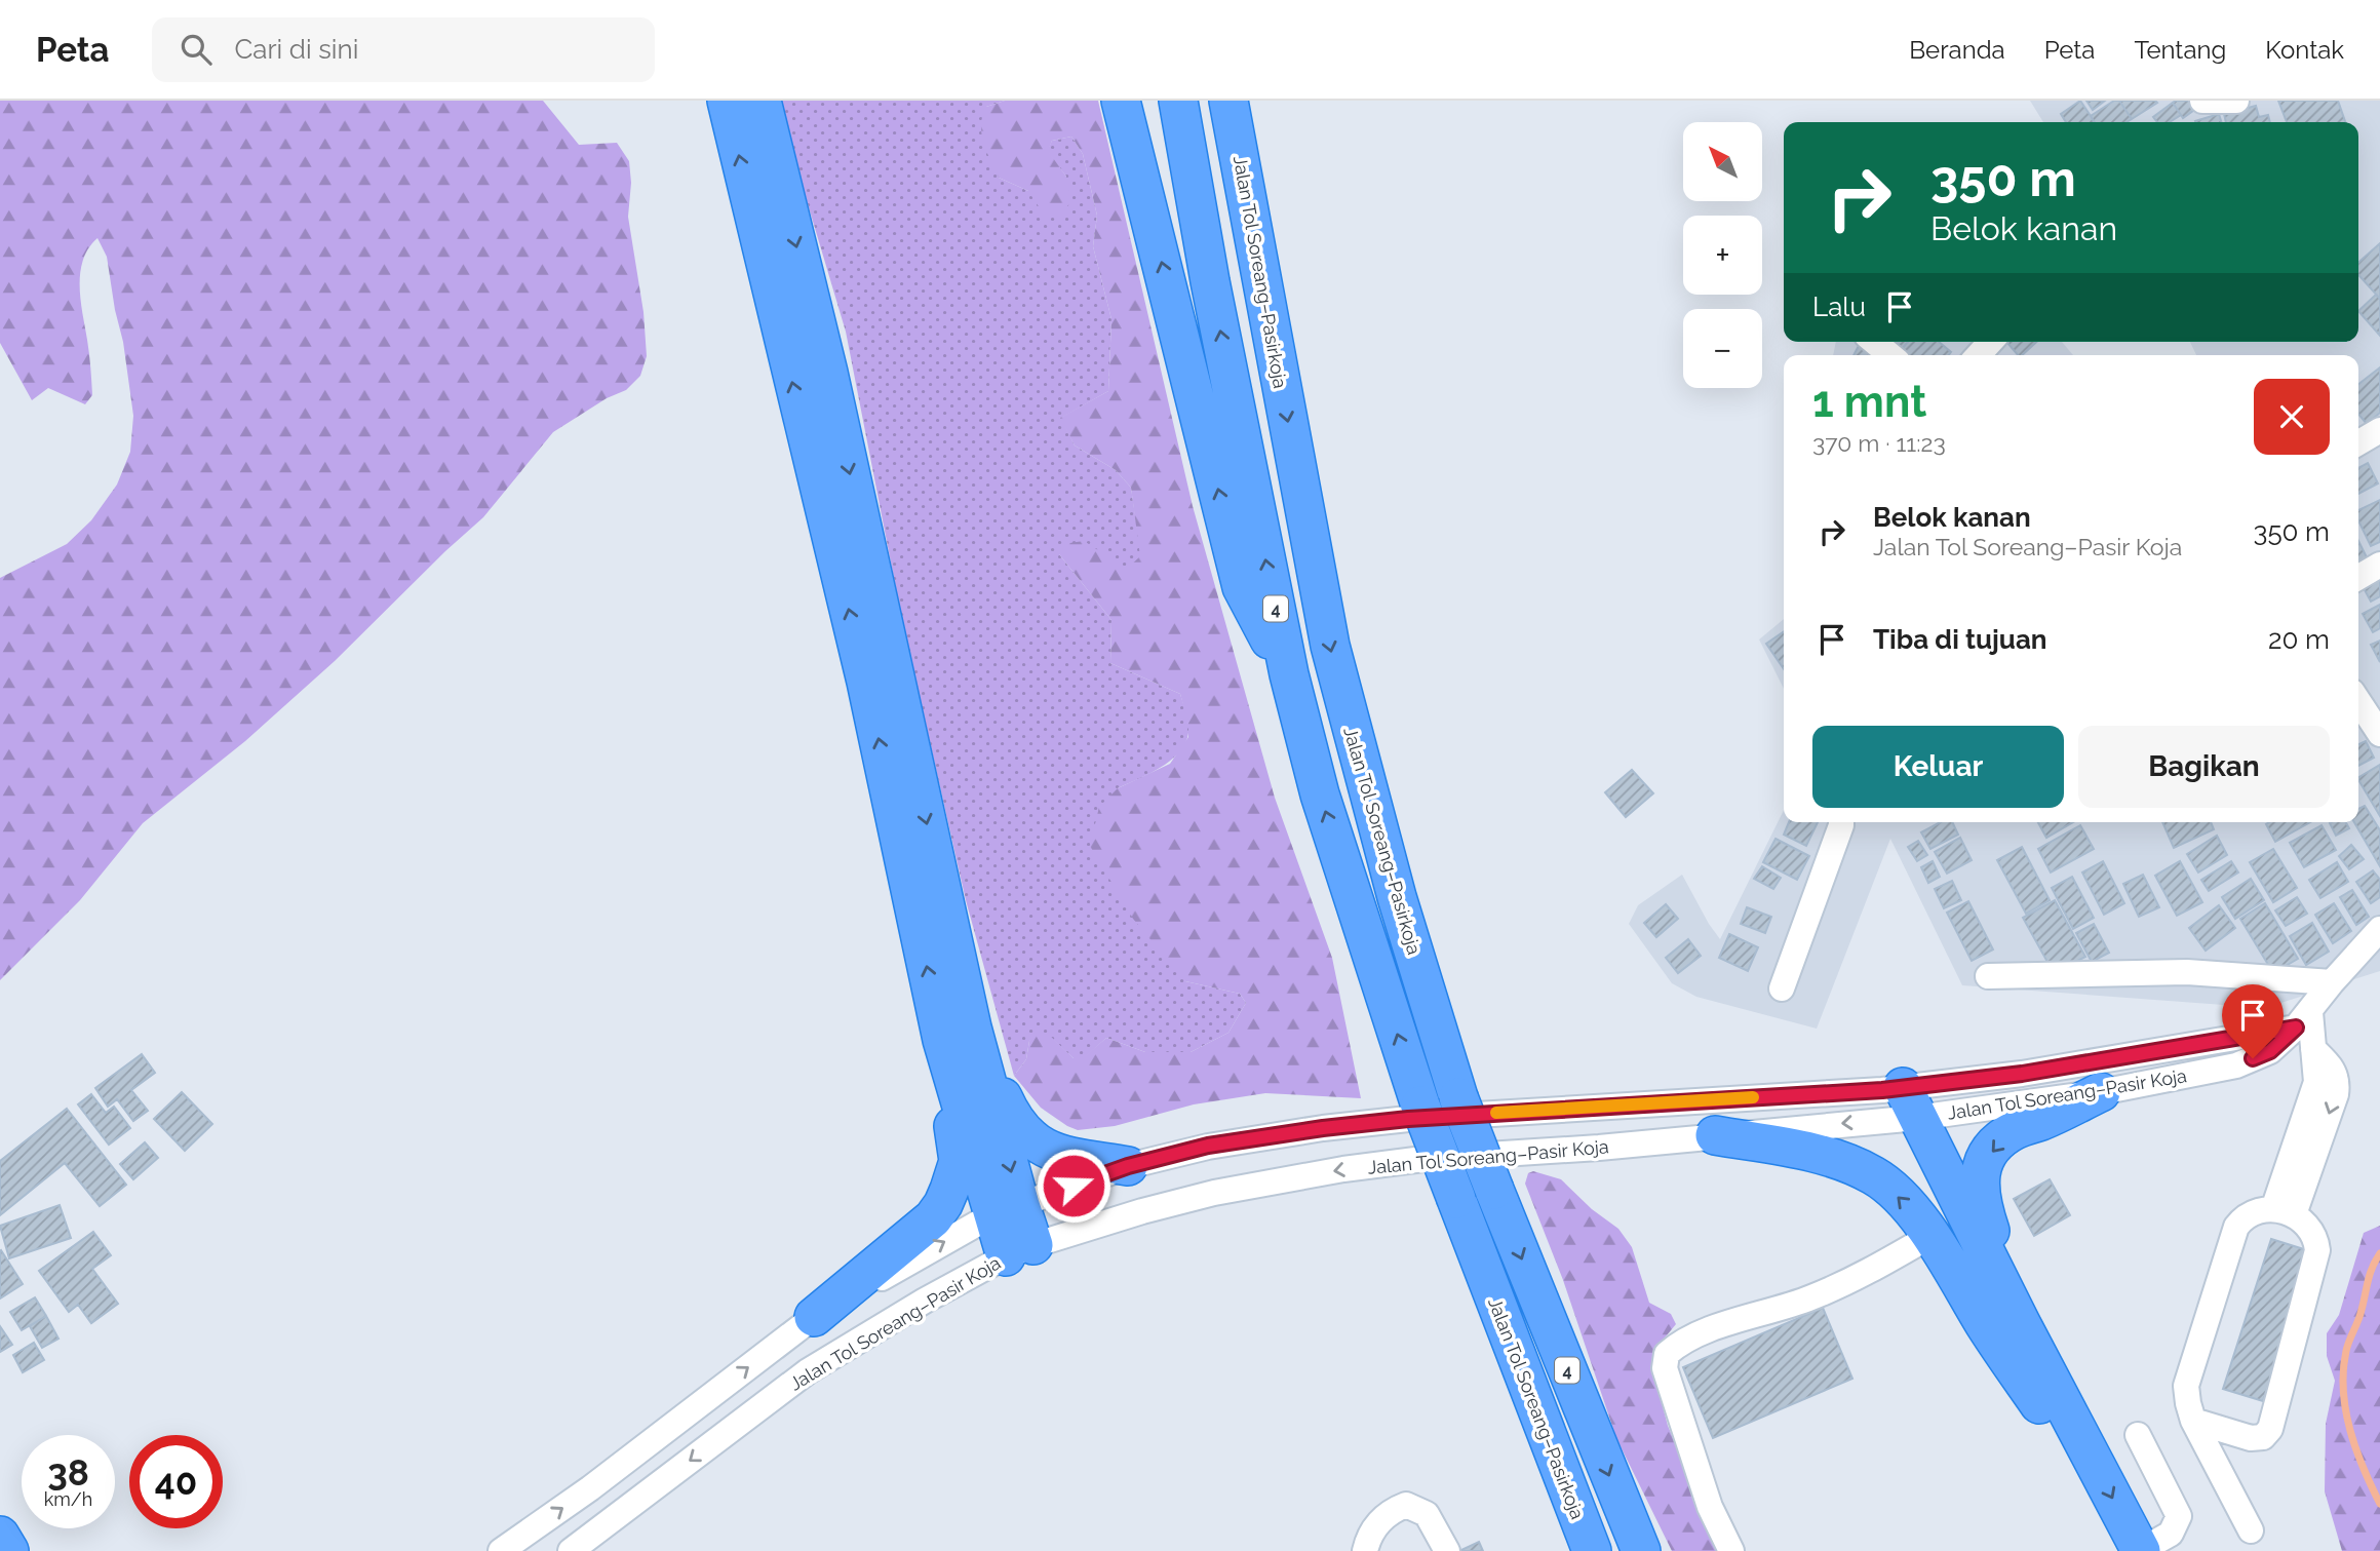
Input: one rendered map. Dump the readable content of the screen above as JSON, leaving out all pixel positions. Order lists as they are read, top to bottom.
{
  "streets": {
    "highway": ["Jalan Tol Soreang–Pasirkoja", "4"],
    "street": ["Jalan Tol Soreang–Pasir Koja"]
  },
  "north": "top left",
  "page": {
    "header": "Peta",
    "search": "Cari di sini",
    "nav": [
      "Beranda",
      "Peta",
      "Tentang",
      "Kontak"
    ],
    "map_buttons": ["+", "−"],
    "turn": ["350 m", "Belok kanan"],
    "then": "Lalu",
    "heading": ["1 mnt", "370 m · 11:23"],
    "list": [
      {
        "name": "Belok kanan",
        "note": "Jalan Tol Soreang–Pasir Koja",
        "value": "350 m"
      },
      {
        "name": "Tiba di tujuan",
        "value": "20 m"
      }
    ],
    "buttons": ["Keluar", "Bagikan"],
    "speed": "38 km/h",
    "limit": "40"
  }
}
